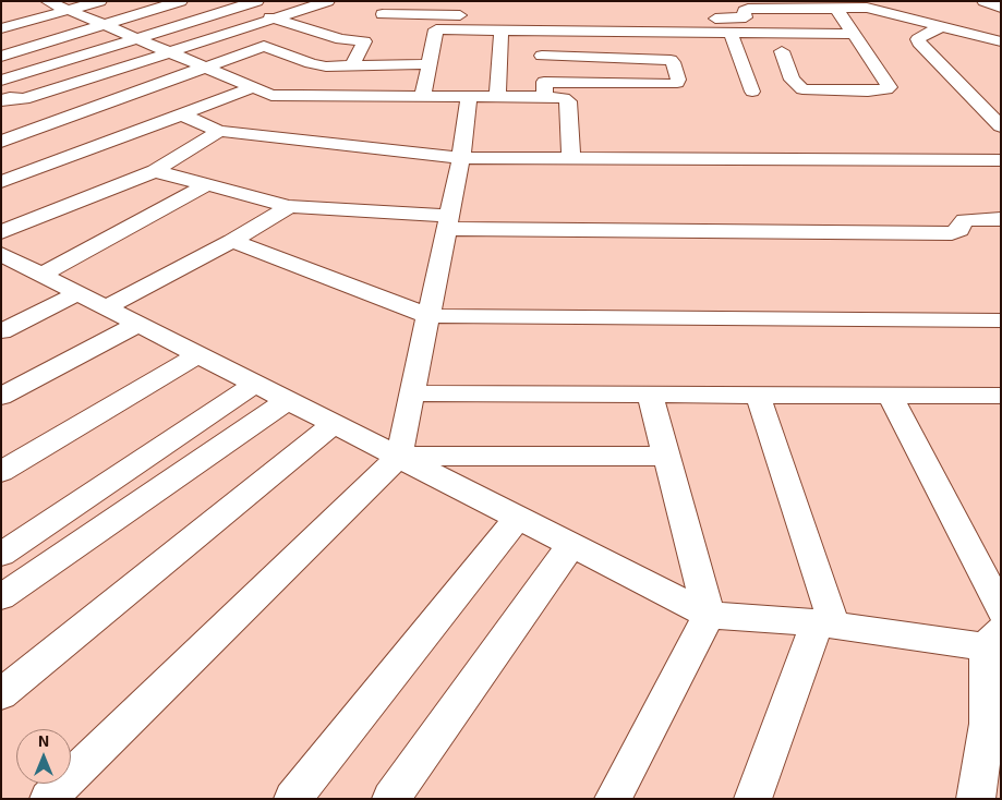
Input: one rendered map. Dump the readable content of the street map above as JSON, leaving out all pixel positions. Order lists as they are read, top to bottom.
{
  "north": "top"
}
